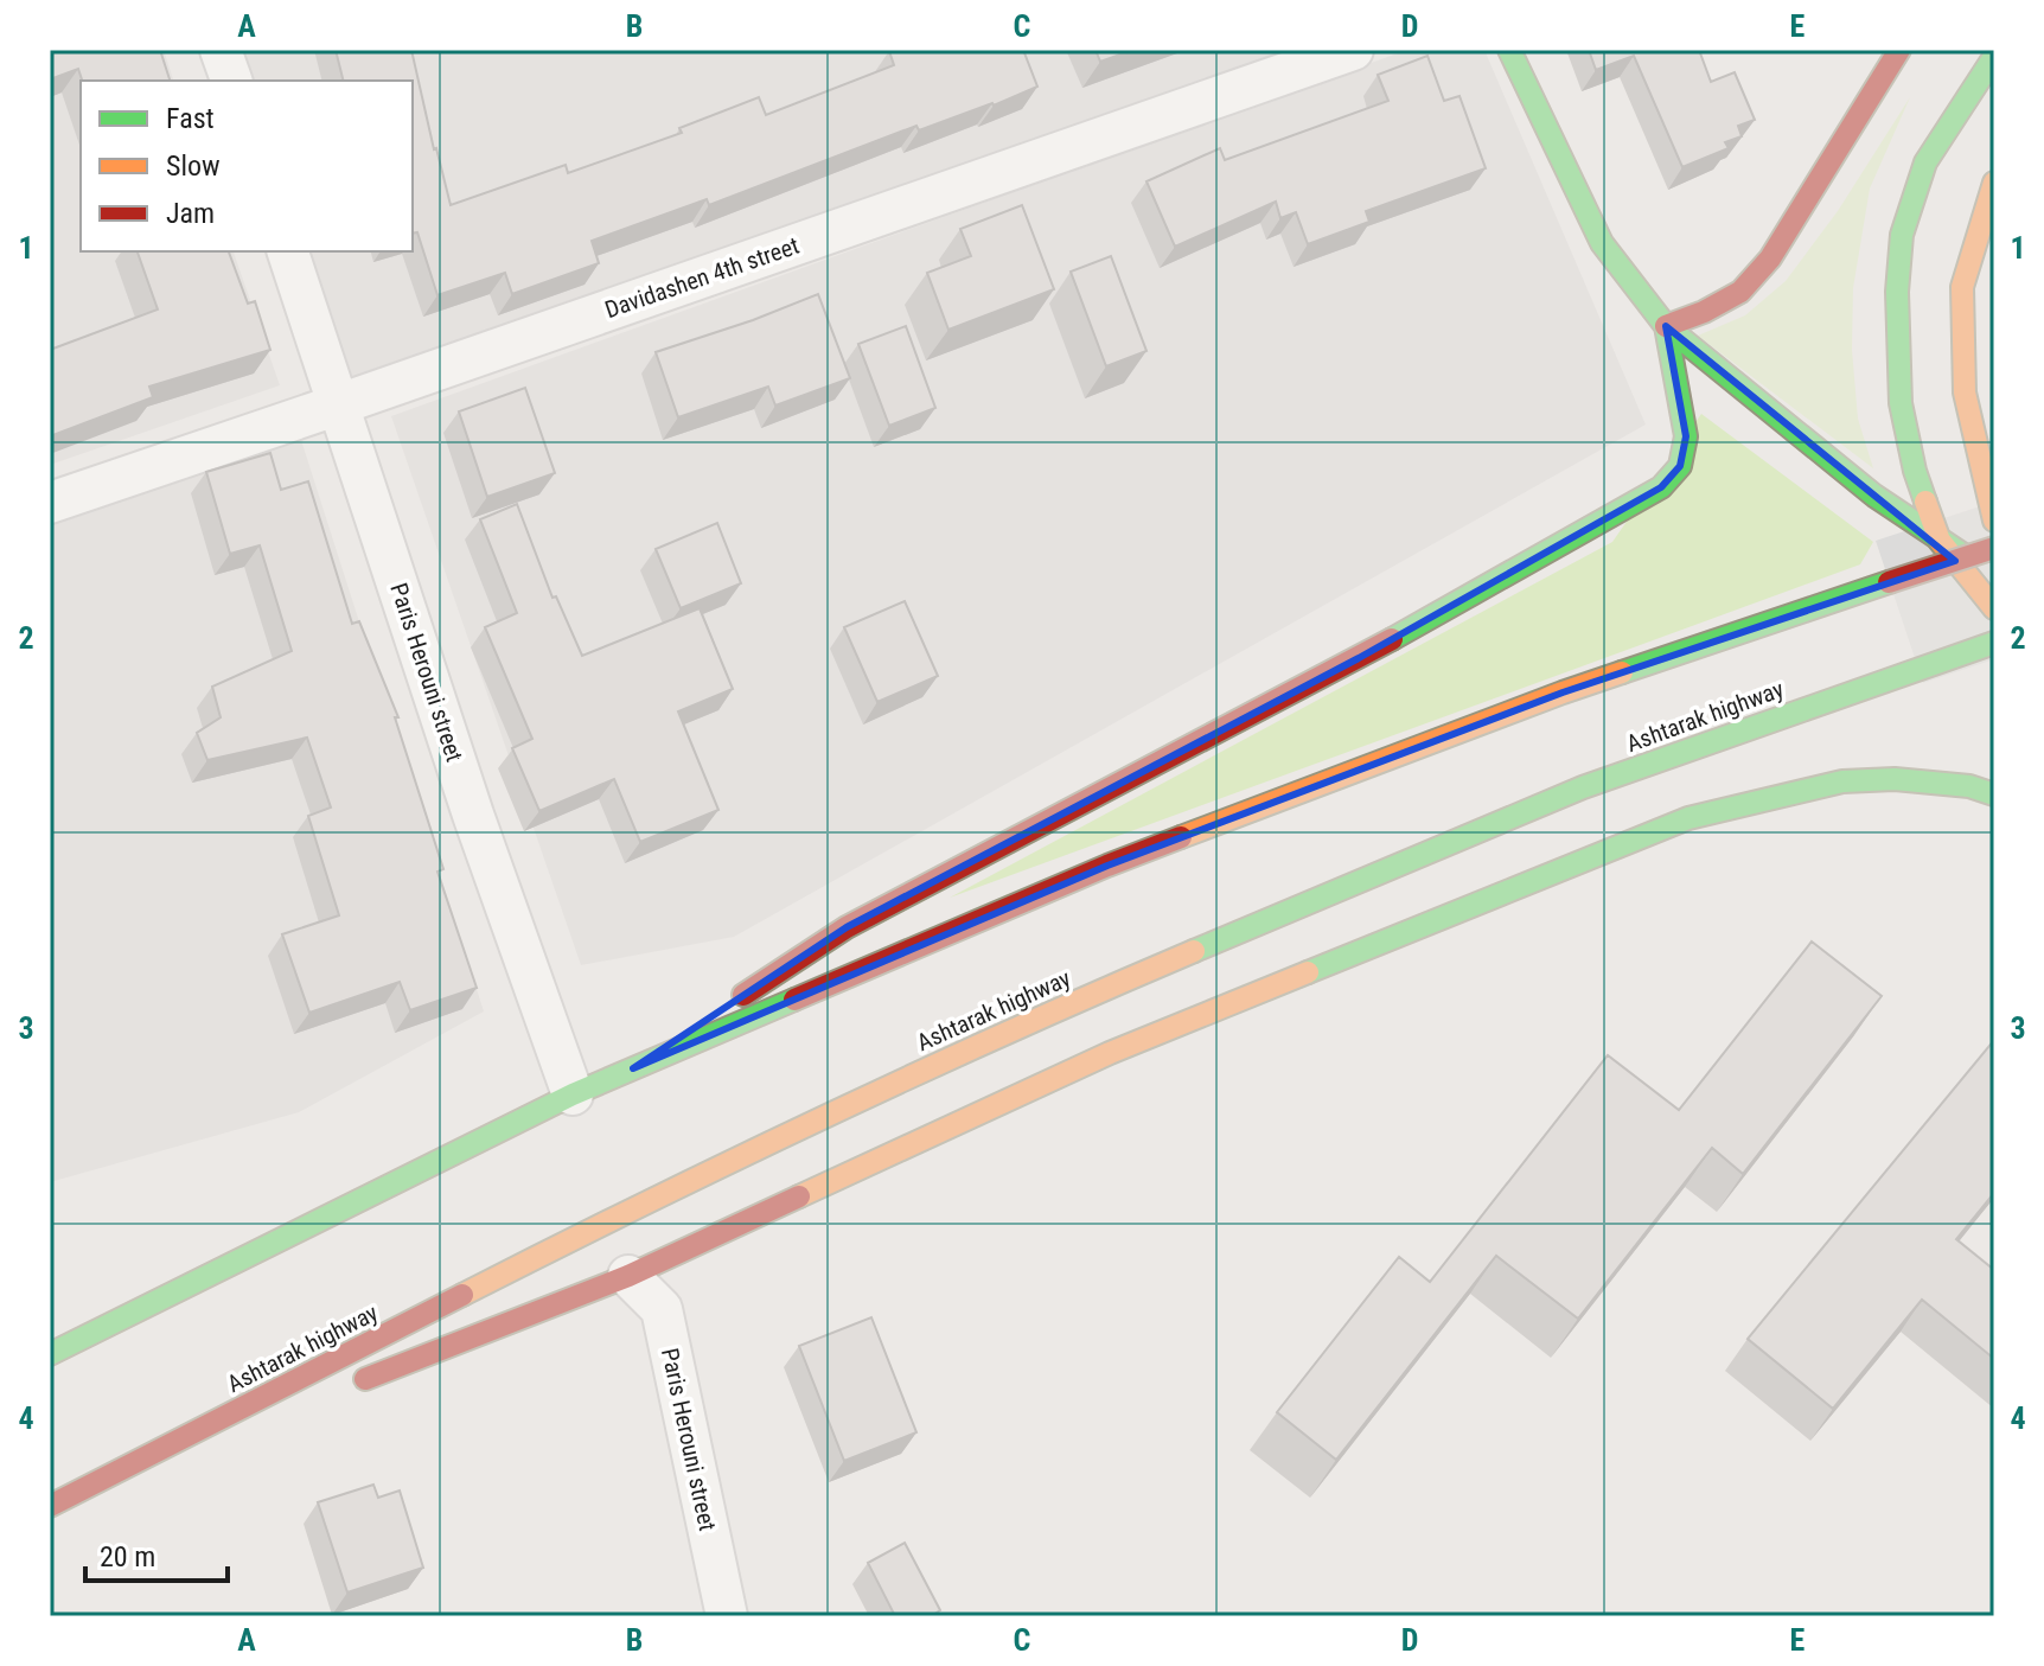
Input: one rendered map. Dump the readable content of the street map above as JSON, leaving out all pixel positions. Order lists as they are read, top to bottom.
{
  "streets": {
    "main road": ["Ashtarak highway"],
    "street": ["Davidashen 4th street", "Paris Herouni street"]
  },
  "crossings": [
    ["Davidashen 4th street", "Paris Herouni street"]
  ],
  "legend": ["Fast", "Slow", "Jam"],
  "scale_bar": "20 m",
  "grid": {
    "columns": [
      "A",
      "B",
      "C",
      "D",
      "E"
    ],
    "rows": [
      "1",
      "2",
      "3",
      "4"
    ]
  }
}
